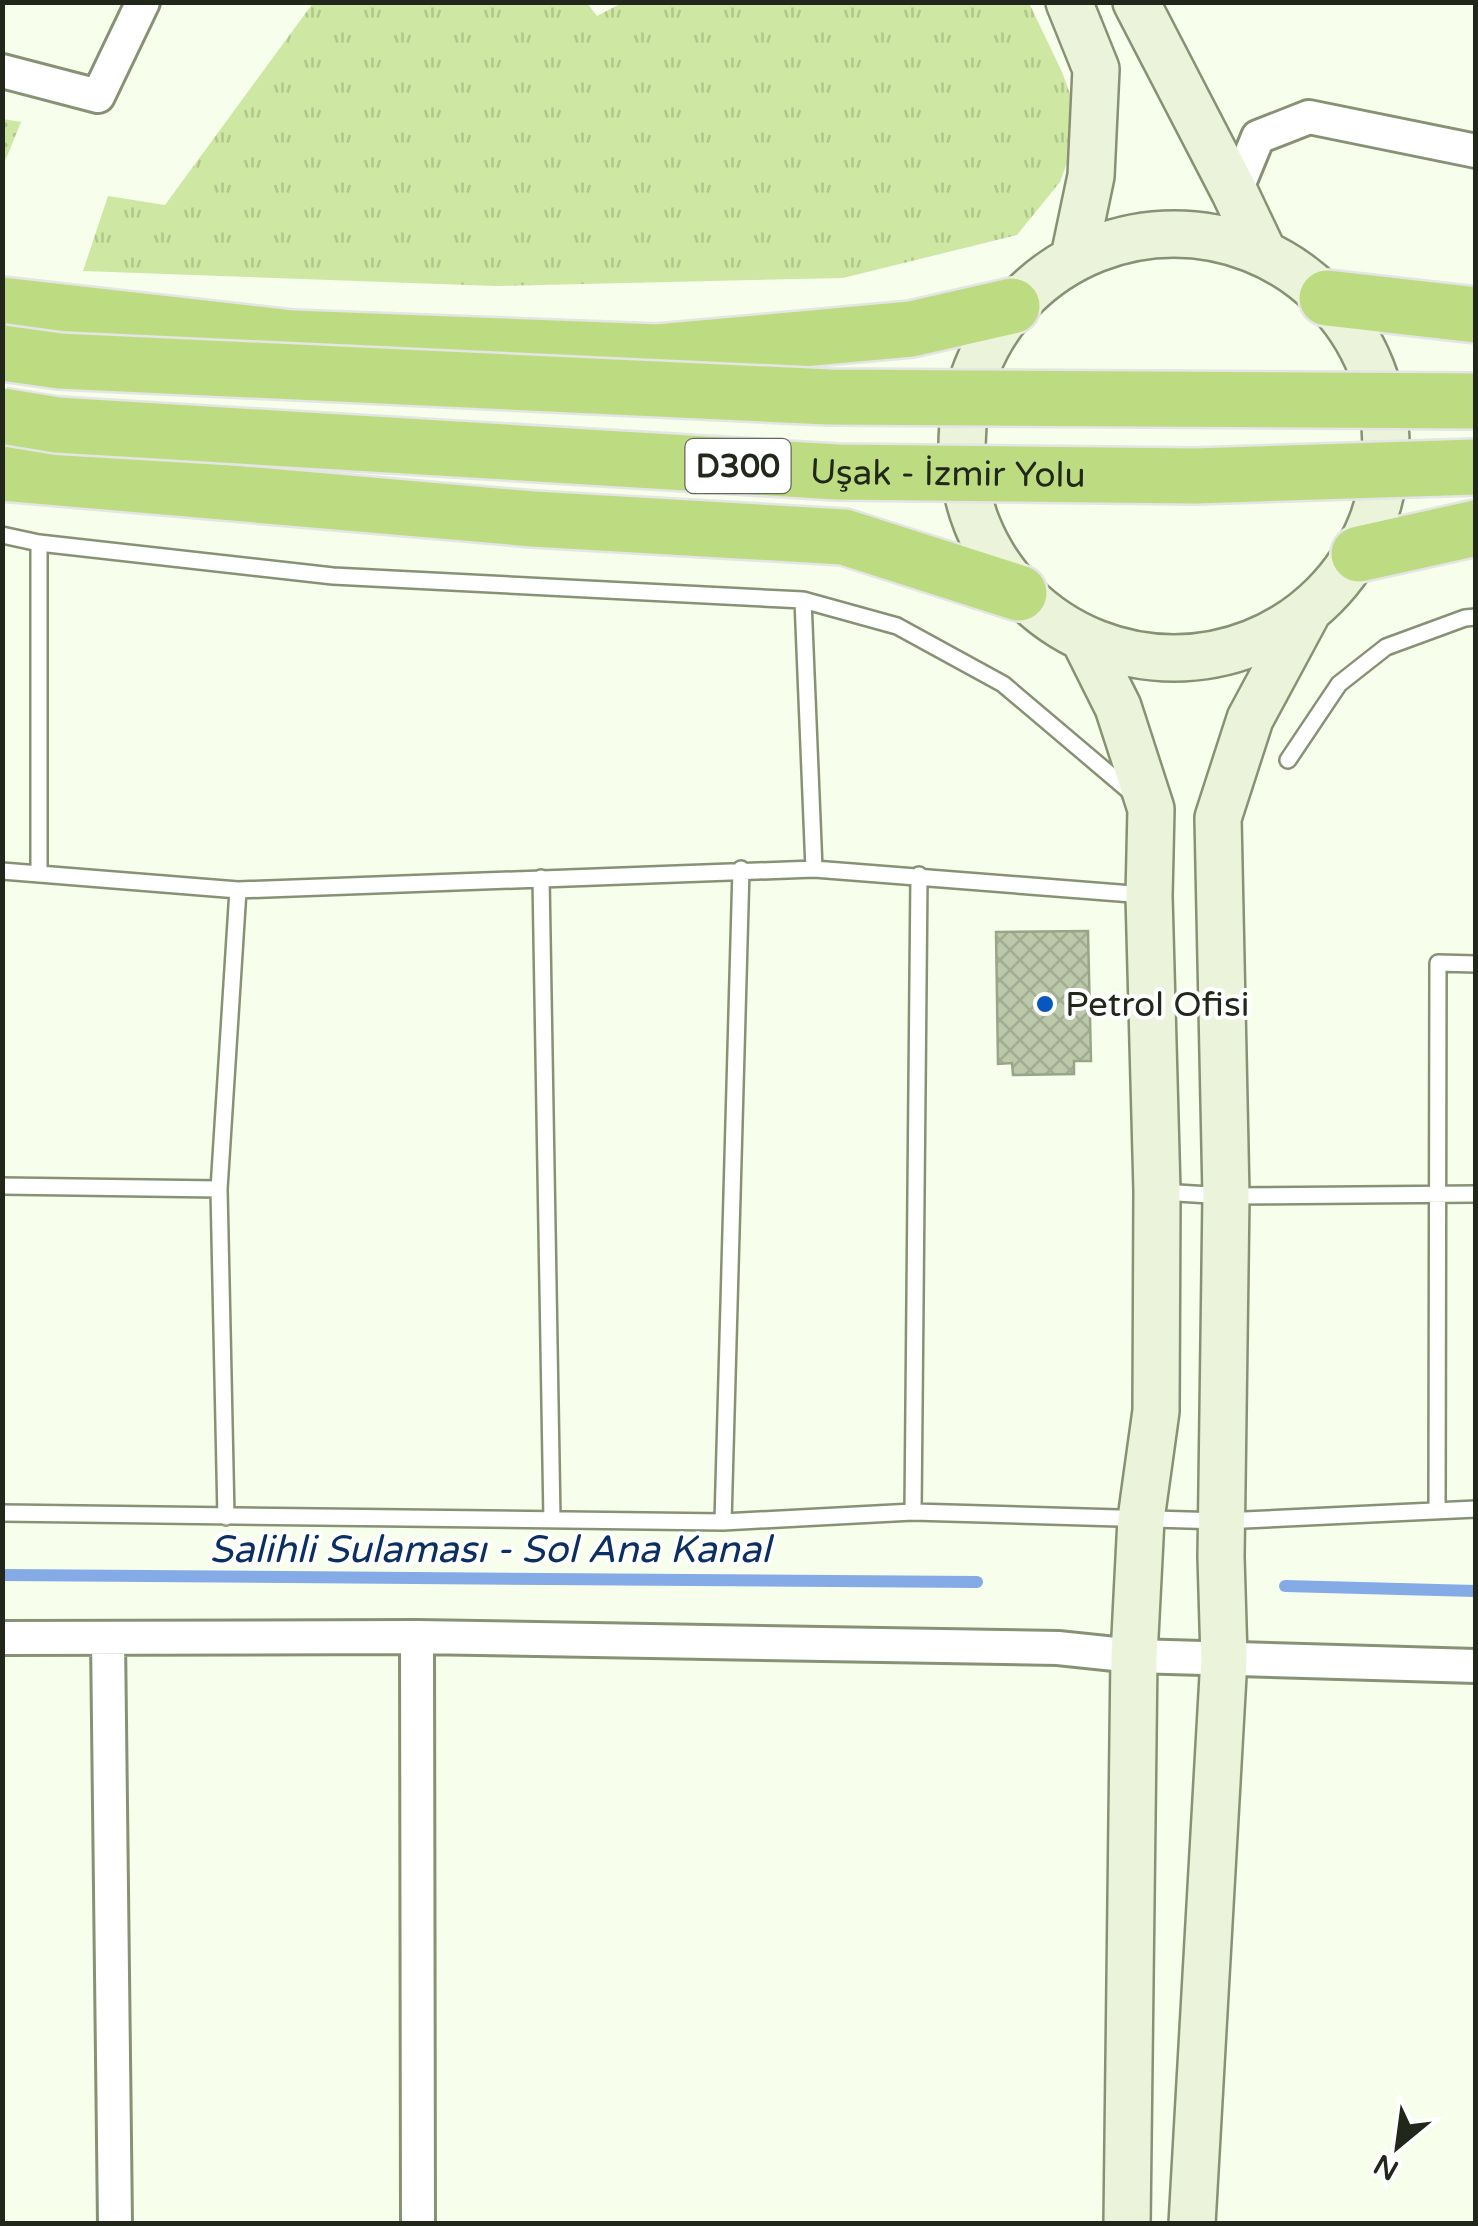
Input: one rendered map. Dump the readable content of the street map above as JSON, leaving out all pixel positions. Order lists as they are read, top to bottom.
{
  "streets": {
    "highway": ["D300", "Uşak - İzmir Yolu"]
  },
  "water": ["Salihli Sulaması - Sol Ana Kanal"],
  "places": ["Petrol Ofisi"],
  "north": "bottom left"
}
